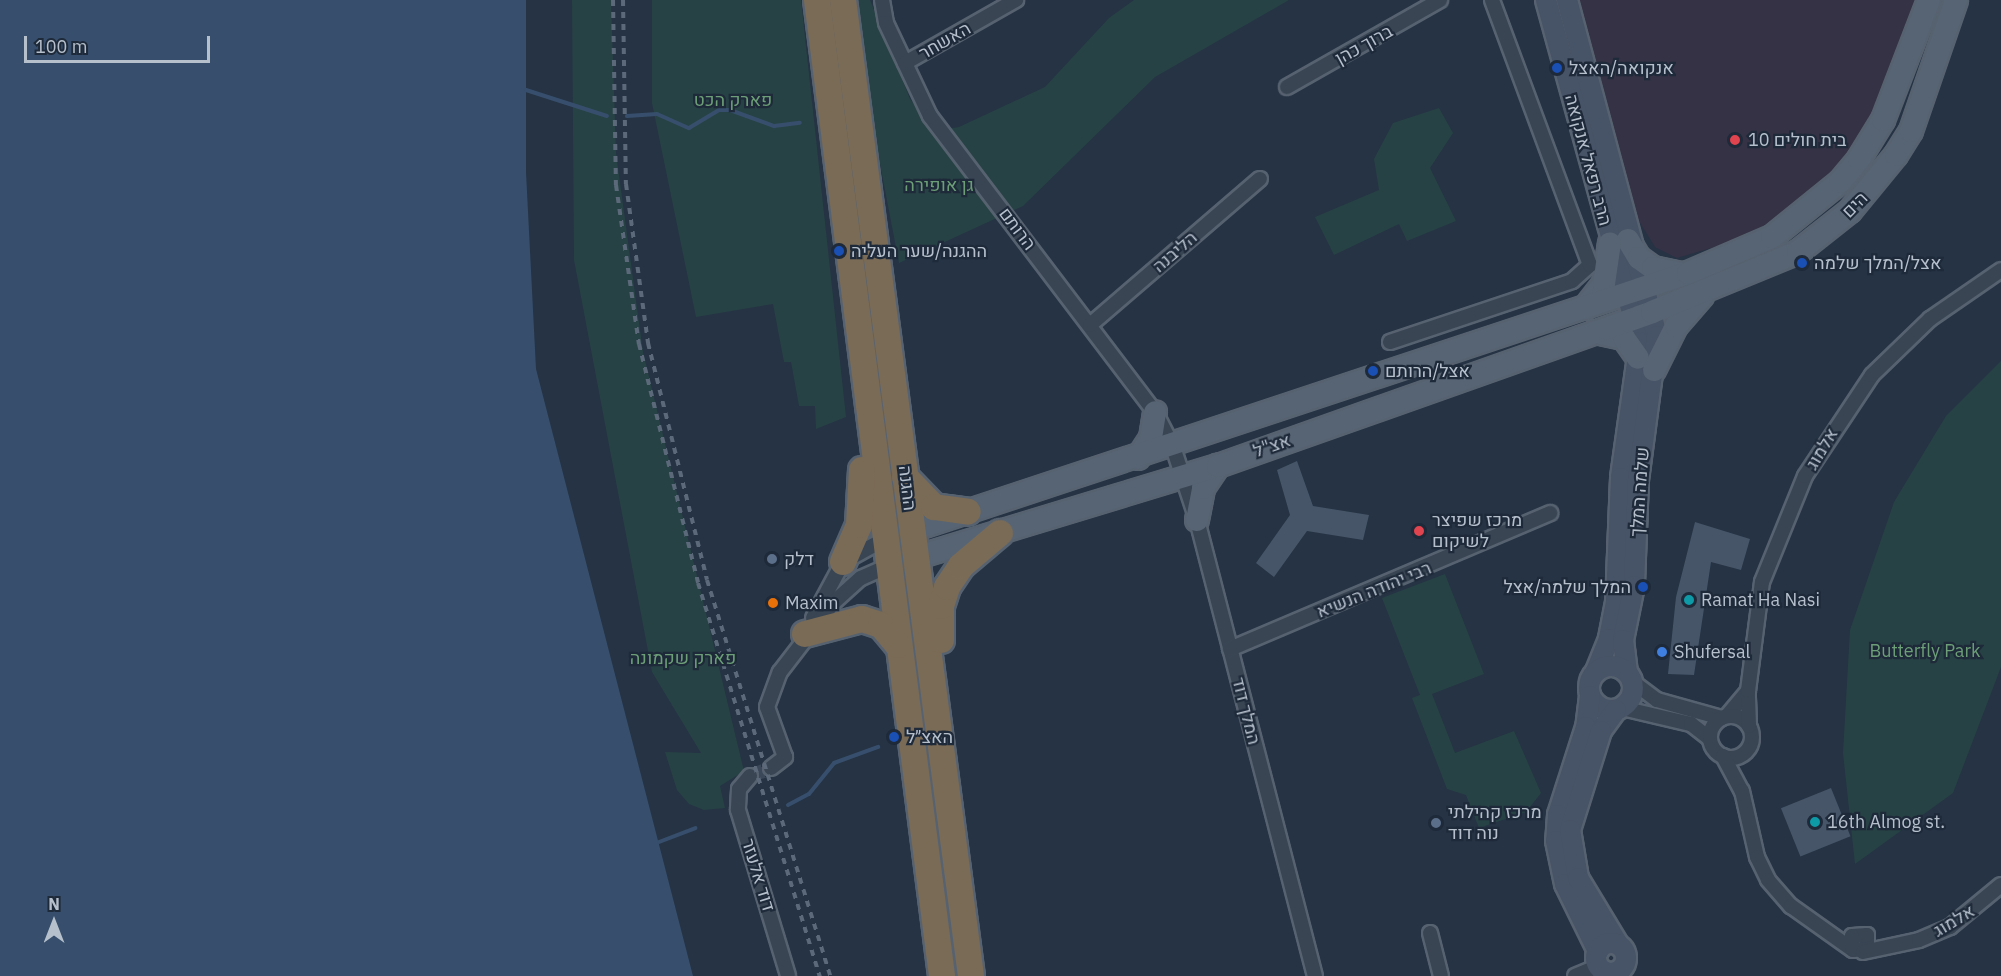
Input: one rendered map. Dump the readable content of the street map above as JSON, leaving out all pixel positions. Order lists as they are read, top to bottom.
{
  "streets": {
    "highway": ["ההגנה"],
    "main road": ["הים", "אצ\"ל"],
    "street": [
      "האשחר",
      "ברוך כהן",
      "הרב רפאל אנקואה",
      "הרותם",
      "הליבנה",
      "אלמוג",
      "שלמה המלך",
      "רבי יהודה הנשיא",
      "המלך דוד",
      "דוד אלעזר"
    ]
  },
  "crossings": [
    ["האשחר", "הרותם"],
    ["הרב רפאל אנקואה", "הים"],
    ["הרב רפאל אנקואה", "אצ\"ל"],
    ["הרב רפאל אנקואה", "שלמה המלך"],
    ["הים", "אצ\"ל"],
    ["הים", "שלמה המלך"],
    ["הרותם", "הליבנה"],
    ["הרותם", "אצ\"ל"],
    ["הרותם", "המלך דוד"],
    ["אצ\"ל", "ההגנה"],
    ["אצ\"ל", "שלמה המלך"],
    ["אצ\"ל", "המלך דוד"],
    ["רבי יהודה הנשיא", "המלך דוד"]
  ],
  "parks": [
    "פארק הכט",
    "גן אופירה",
    "Butterfly Park",
    "פארק שקמונה"
  ],
  "places": [
    "אנקואה/האצל",
    "בית חולים 10",
    "ההגנה/שער העליה",
    "אצל/המלך שלמה",
    "אצל/הרותם",
    "מרכז שפיצר לשיקום",
    "דלק",
    "המלך שלמה/אצל",
    "Ramat Ha Nasi",
    "Maxim",
    "Shufersal",
    "האצ״ל",
    "16th Almog st.",
    "מרכז קהילתי נוה דוד"
  ],
  "scale_bar": "100 m",
  "north": "top"
}
